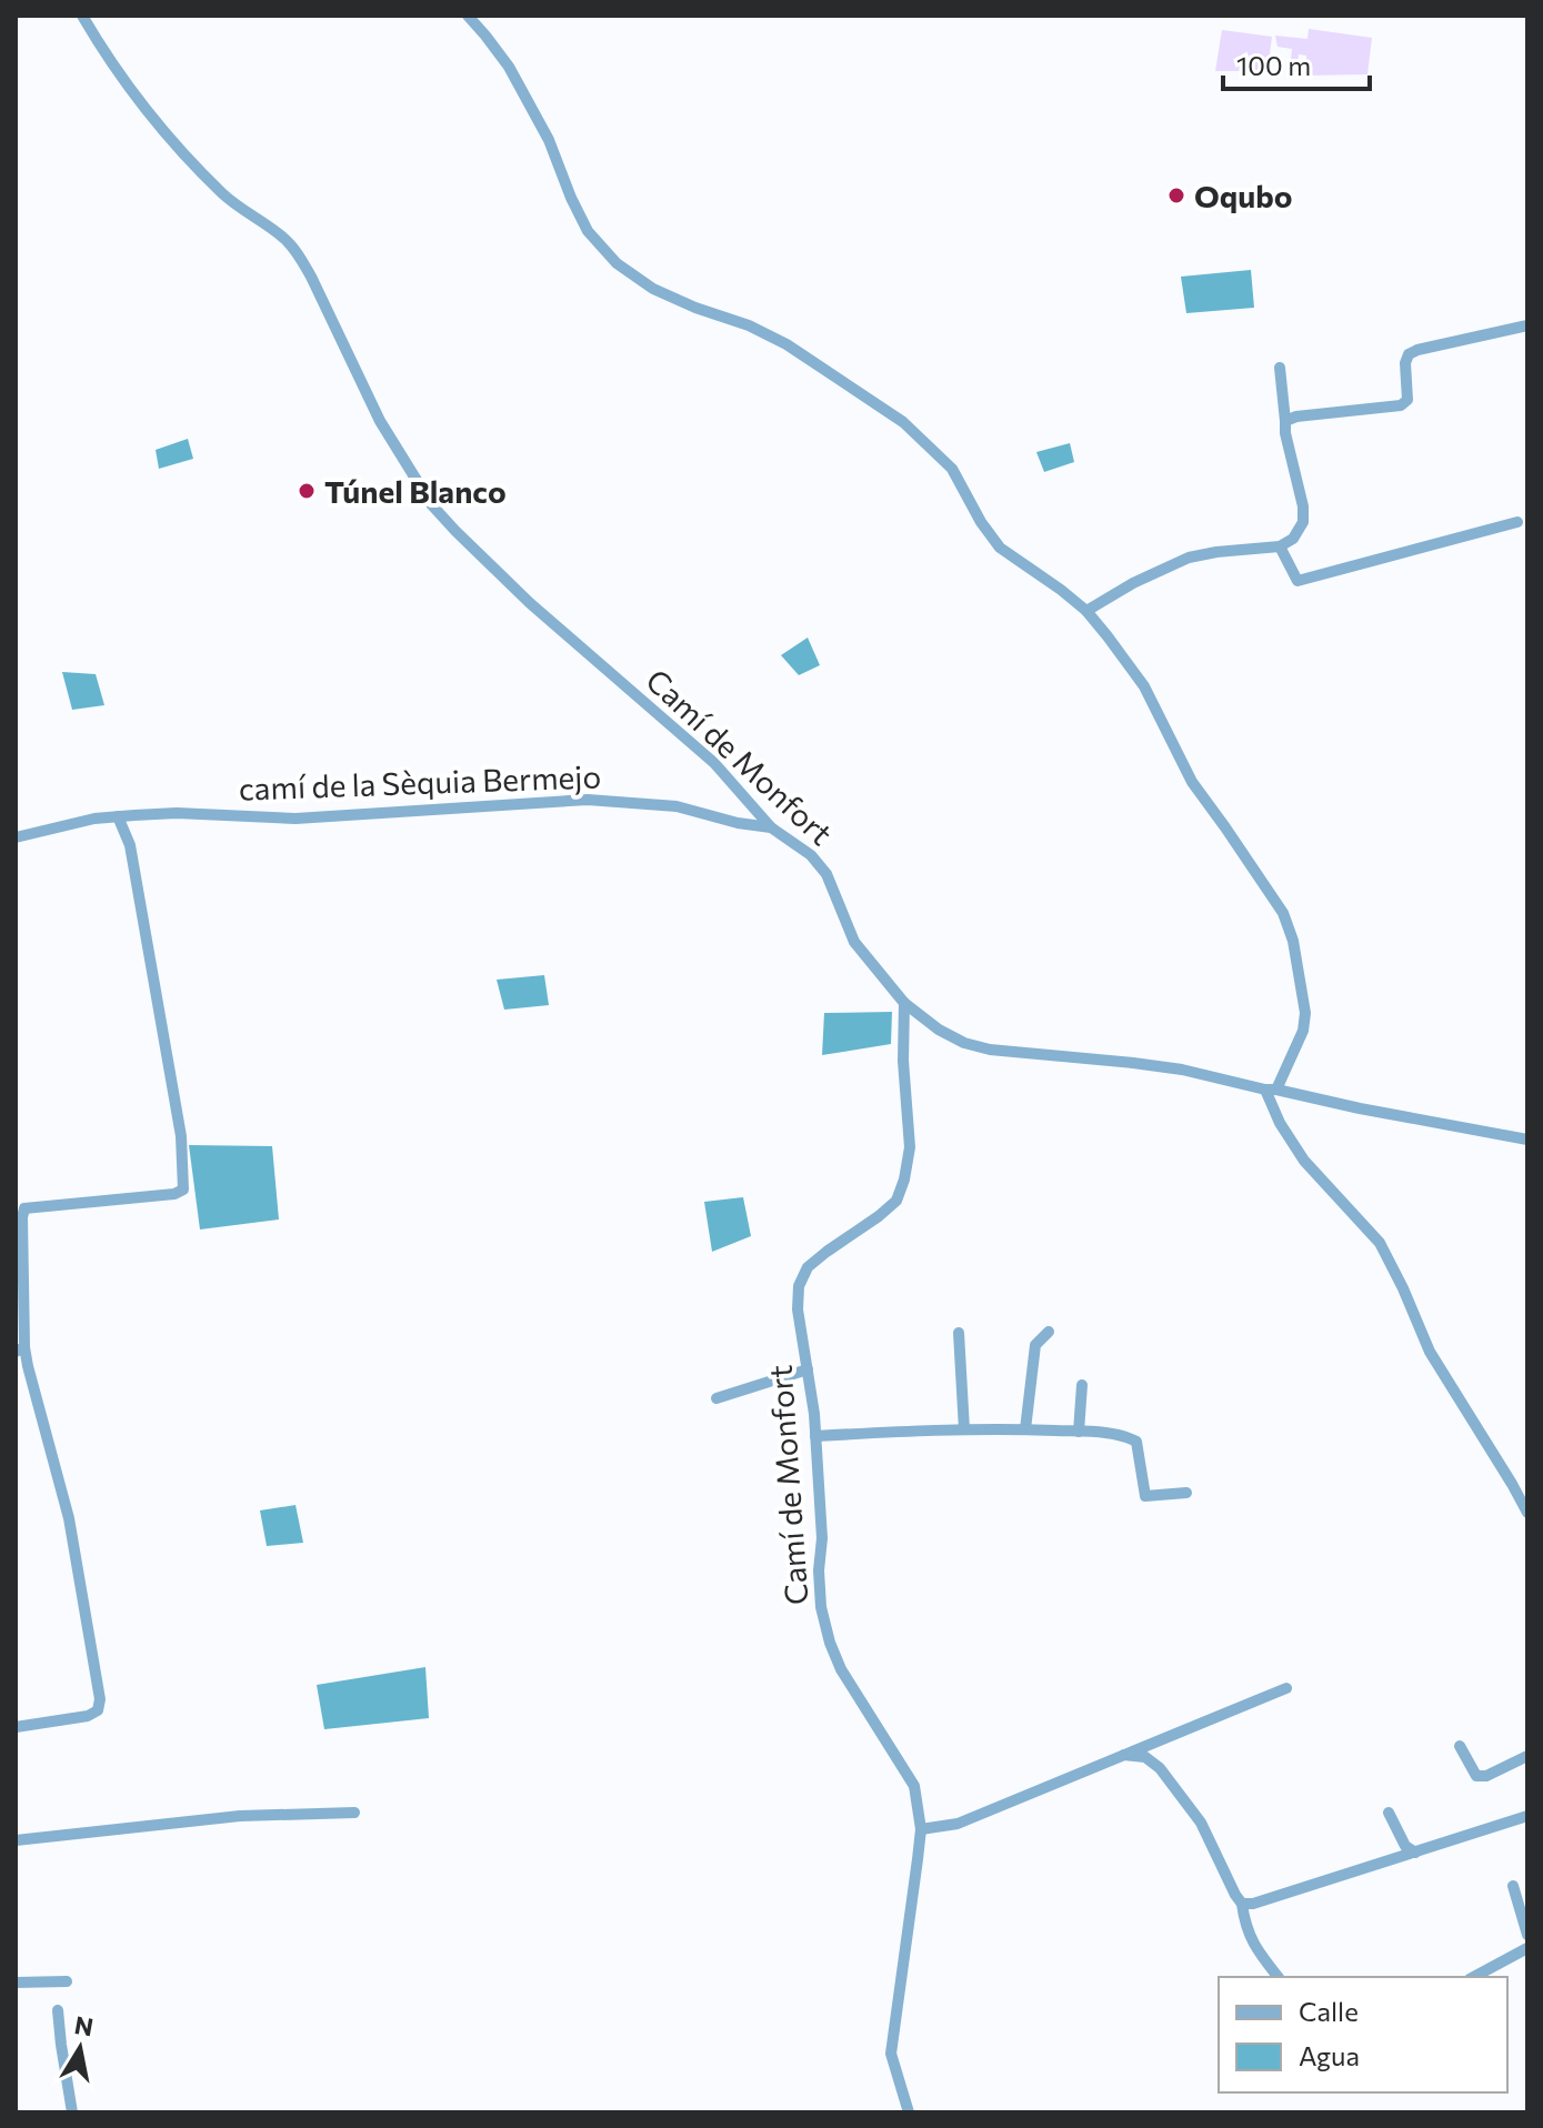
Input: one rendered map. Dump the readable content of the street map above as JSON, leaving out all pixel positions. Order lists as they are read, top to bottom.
{
  "streets": {
    "street": ["Camí de Monfort", "camí de la Sèquia Bermejo"]
  },
  "crossings": [
    ["Camí de Monfort", "camí de la Sèquia Bermejo"]
  ],
  "places": ["Oqubo", "Túnel Blanco"],
  "legend": ["Calle", "Agua"],
  "scale_bar": "100 m",
  "north": "top"
}
